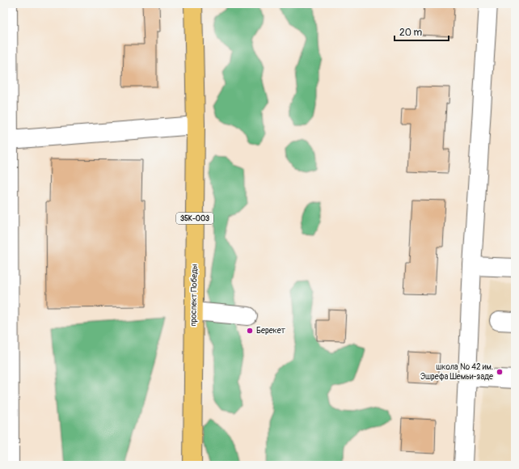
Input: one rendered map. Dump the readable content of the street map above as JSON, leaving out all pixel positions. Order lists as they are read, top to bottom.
{
  "streets": {
    "main road": ["35К-003", "проспект Победы"]
  },
  "crossings": [
    ["35К-003", "проспект Победы"]
  ],
  "places": ["Берекет", "школа № 42 им. Эшрефа Шемьи-заде"],
  "scale_bar": "20 m"
}
